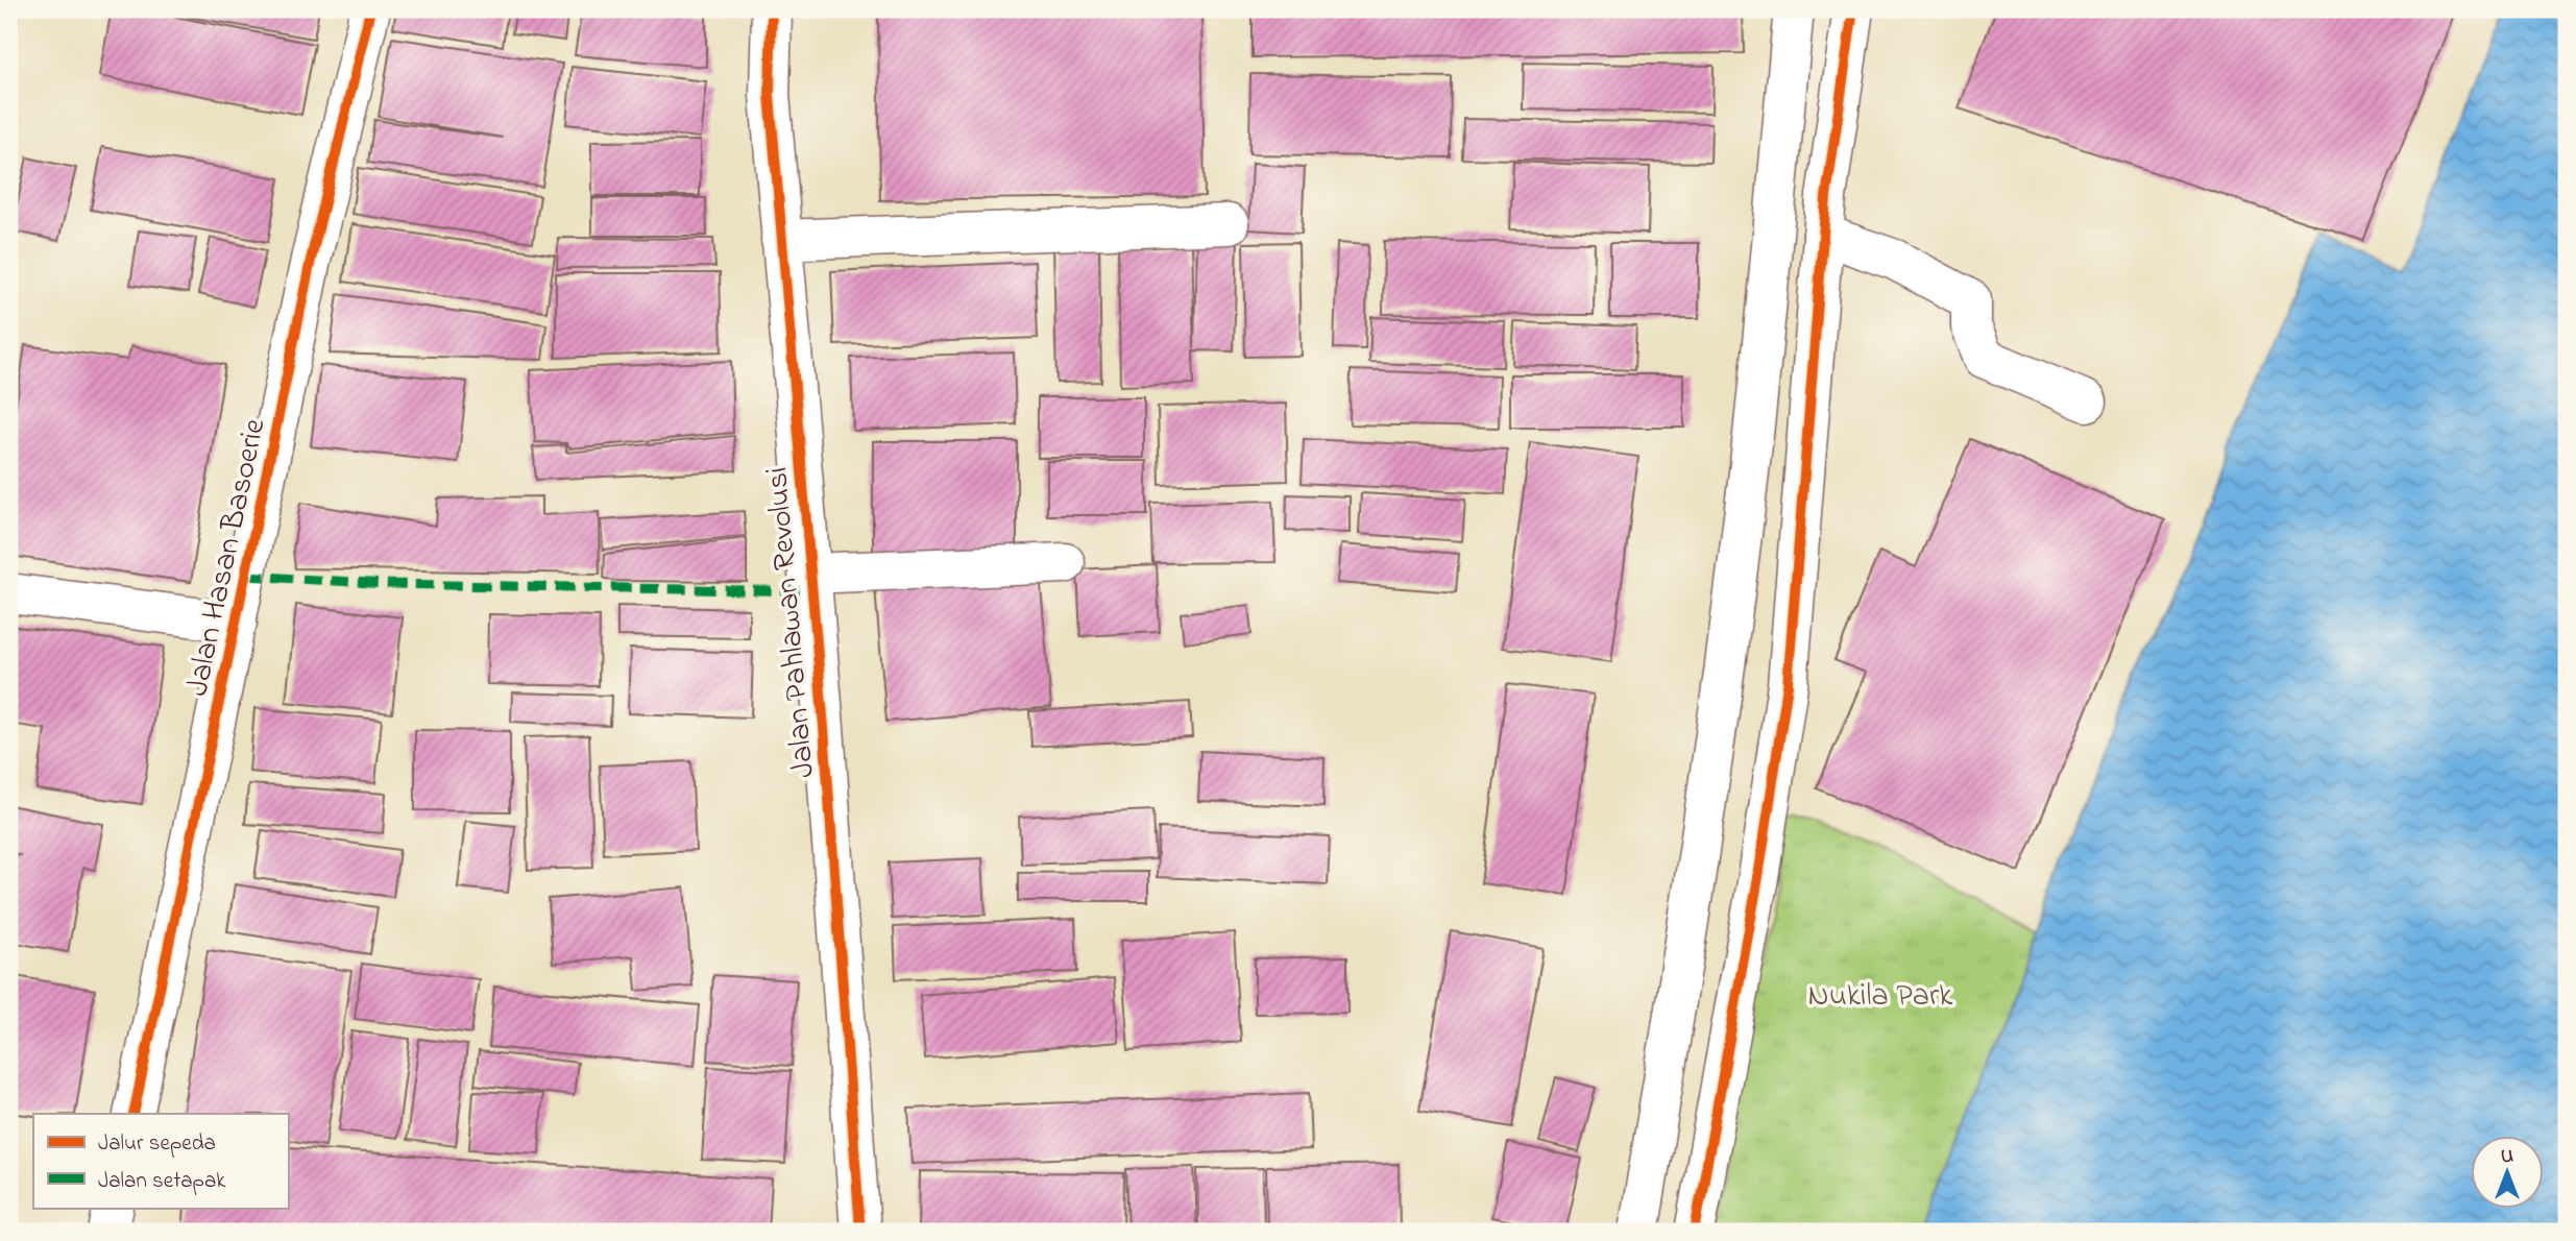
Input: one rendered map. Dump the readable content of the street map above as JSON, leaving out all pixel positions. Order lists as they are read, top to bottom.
{
  "streets": {
    "street": ["Jalan Hasan Basoerie", "Jalan Pahlawan Revolusi"]
  },
  "parks": ["Nukila Park"],
  "legend": ["Jalur sepeda", "Jalan setapak"],
  "north": "top"
}
